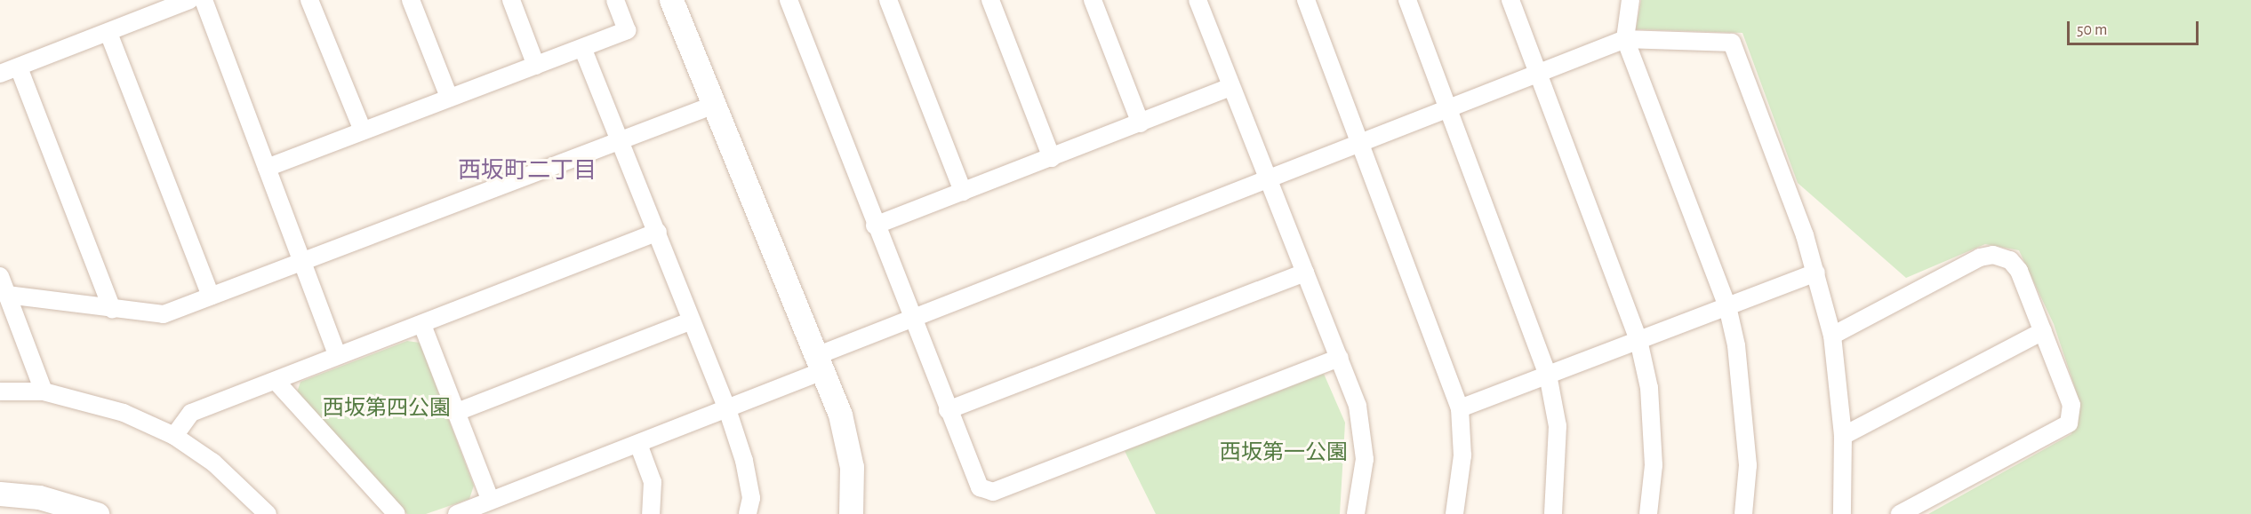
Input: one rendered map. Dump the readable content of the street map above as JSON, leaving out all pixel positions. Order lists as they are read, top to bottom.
{
  "districts": ["西坂町二丁目"],
  "parks": ["西坂第四公園", "西坂第一公園"],
  "scale_bar": "50 m"
}
